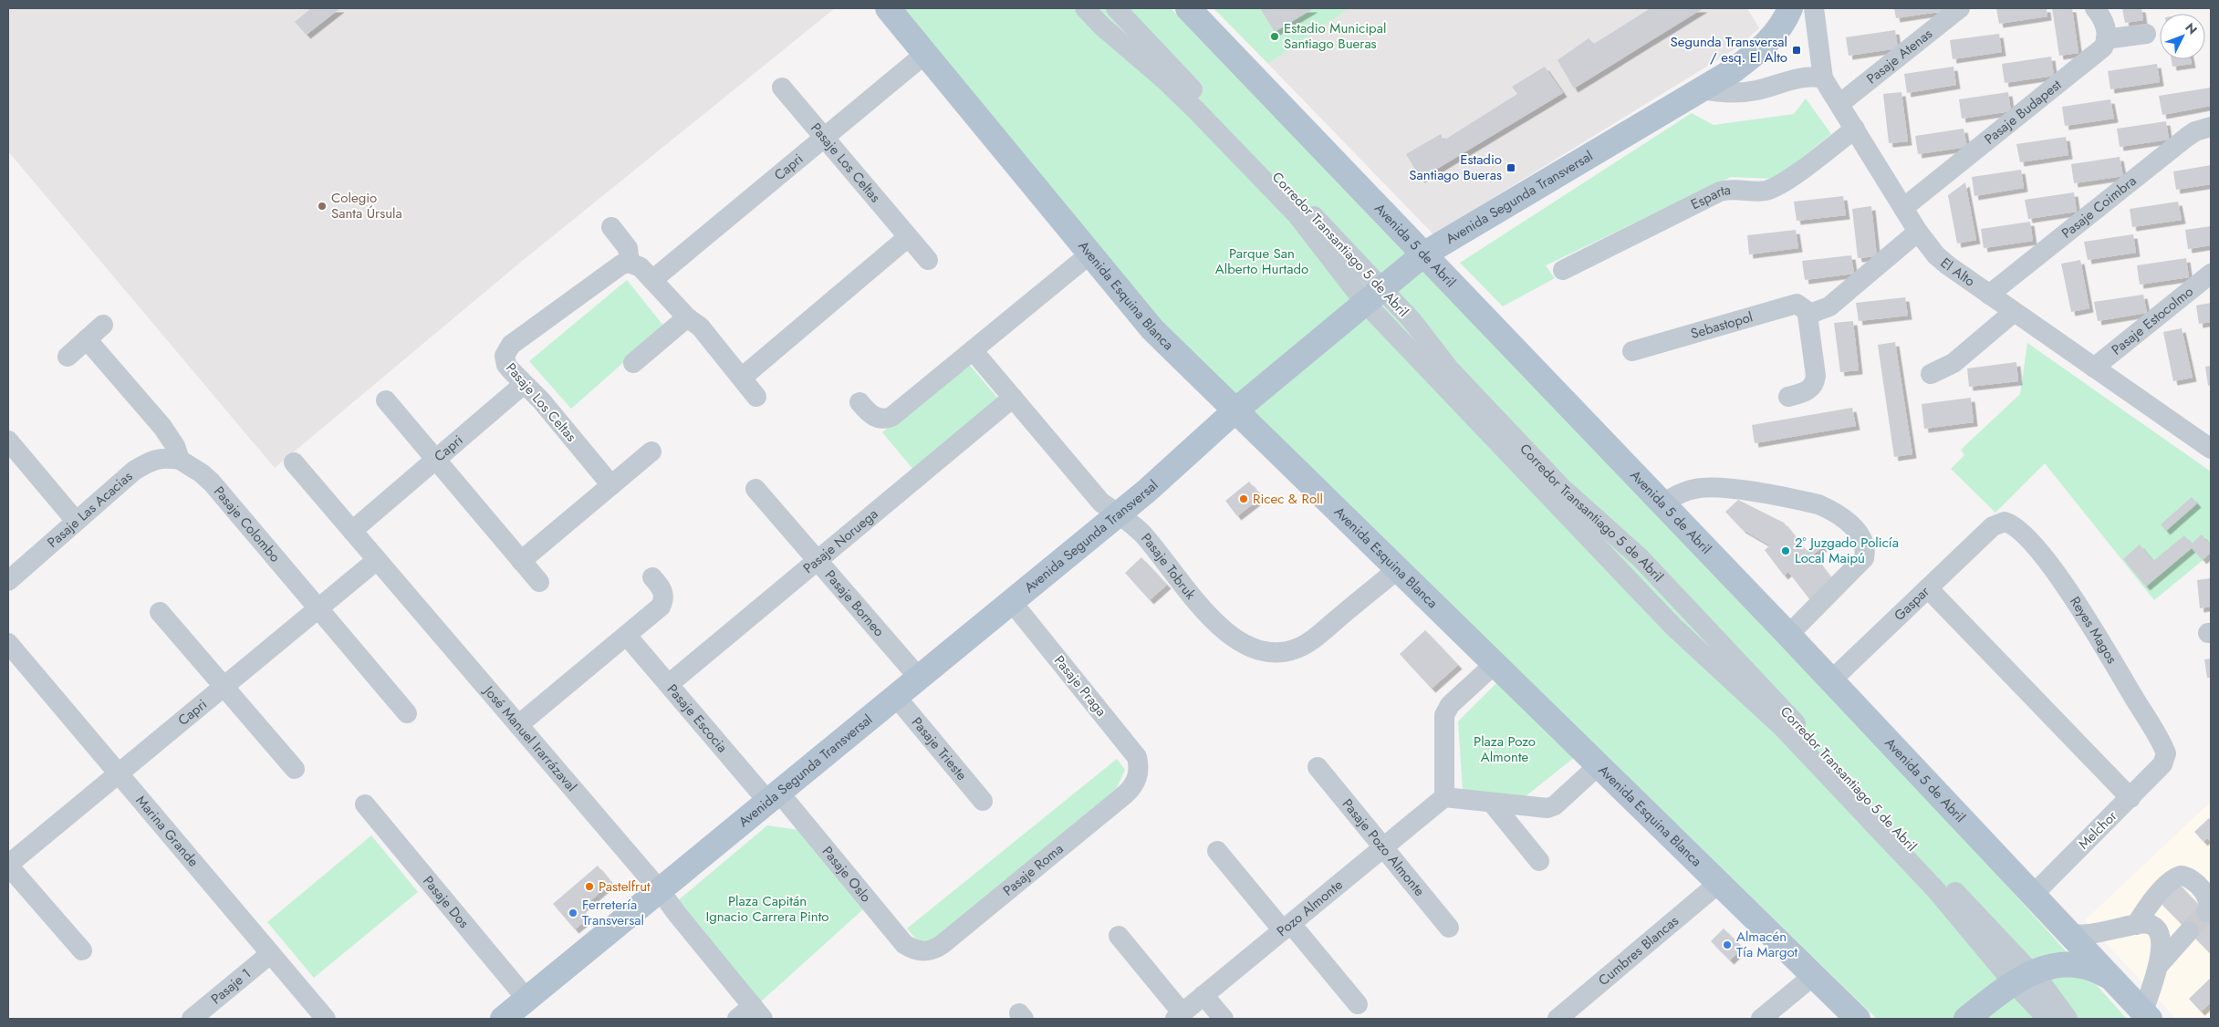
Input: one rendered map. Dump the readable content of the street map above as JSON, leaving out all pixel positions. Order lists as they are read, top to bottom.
{
  "streets": {
    "main road": ["Avenida Segunda Transversal", "Avenida 5 de Abril", "Avenida Esquina Blanca"],
    "street": [
      "Pasaje Atenas",
      "Pasaje Budapest",
      "Pasaje Los Celtas",
      "Capri",
      "Esparta",
      "Pasaje Coimbra",
      "Corredor Transantiago 5 de Abril",
      "El Alto",
      "Pasaje Estocolmo",
      "Sebastopol",
      "Pasaje Las Acacias",
      "Pasaje Colombo",
      "Pasaje Noruega",
      "Pasaje Tobruk",
      "Pasaje Borneo",
      "Gaspar",
      "Reyes Magos",
      "Pasaje Praga",
      "Pasaje Escocia",
      "José Manuel Irarrázaval",
      "Pasaje Trieste",
      "Melchor",
      "Marina Grande",
      "Pasaje Pozo Almonte",
      "Pasaje Roma",
      "Pasaje Oslo",
      "Pasaje Dos",
      "Pozo Almonte",
      "Cumbres Blancas",
      "Pasaje 1"
    ]
  },
  "crossings": [
    ["Pasaje Atenas", "El Alto"],
    ["Pasaje Budapest", "El Alto"],
    ["Pasaje Los Celtas", "Capri"],
    ["Capri", "Avenida Esquina Blanca"],
    ["Capri", "Pasaje Colombo"],
    ["Capri", "José Manuel Irarrázaval"],
    ["Capri", "Marina Grande"],
    ["Avenida Segunda Transversal", "Corredor Transantiago 5 de Abril"],
    ["Avenida Segunda Transversal", "Avenida 5 de Abril"],
    ["Avenida Segunda Transversal", "Avenida Esquina Blanca"],
    ["Avenida Segunda Transversal", "Pasaje Tobruk"],
    ["Avenida Segunda Transversal", "Pasaje Borneo"],
    ["Avenida Segunda Transversal", "Pasaje Praga"],
    ["Avenida Segunda Transversal", "Pasaje Escocia"],
    ["Avenida Segunda Transversal", "José Manuel Irarrázaval"],
    ["Avenida Segunda Transversal", "Pasaje Trieste"],
    ["Avenida Segunda Transversal", "Pasaje Oslo"],
    ["Avenida Segunda Transversal", "Pasaje Dos"],
    ["Esparta", "El Alto"],
    ["Pasaje Coimbra", "El Alto"],
    ["Avenida 5 de Abril", "Gaspar"],
    ["Avenida 5 de Abril", "Melchor"],
    ["El Alto", "Pasaje Estocolmo"],
    ["Avenida Esquina Blanca", "Pasaje Tobruk"],
    ["Avenida Esquina Blanca", "Cumbres Blancas"],
    ["Pasaje Las Acacias", "Pasaje Colombo"],
    ["Pasaje Noruega", "Pasaje Tobruk"],
    ["Pasaje Noruega", "Pasaje Borneo"],
    ["Pasaje Noruega", "Pasaje Escocia"],
    ["Gaspar", "Reyes Magos"],
    ["Reyes Magos", "Melchor"],
    ["Pasaje Praga", "Pasaje Roma"],
    ["Pasaje Escocia", "Pasaje Oslo"],
    ["Marina Grande", "Pasaje 1"],
    ["Pasaje Pozo Almonte", "Pozo Almonte"],
    ["Pasaje Roma", "Pasaje Oslo"]
  ],
  "parks": ["Parque San Alberto Hurtado", "Plaza Pozo Almonte", "Plaza Capitán Ignacio Carrera Pinto"],
  "places": {
    "other": [
      "Estadio Municipal Santiago Bueras",
      "Colegio Santa Úrsula",
      "Ricec & Roll",
      "2° Juzgado Policía Local Maipú",
      "Pastelfrut",
      "Ferretería Transversal",
      "Almacén Tía Margot"
    ],
    "transit": ["Segunda Transversal / esq. El Alto", "Estadio Santiago Bueras"]
  },
  "north": "top right"
}
